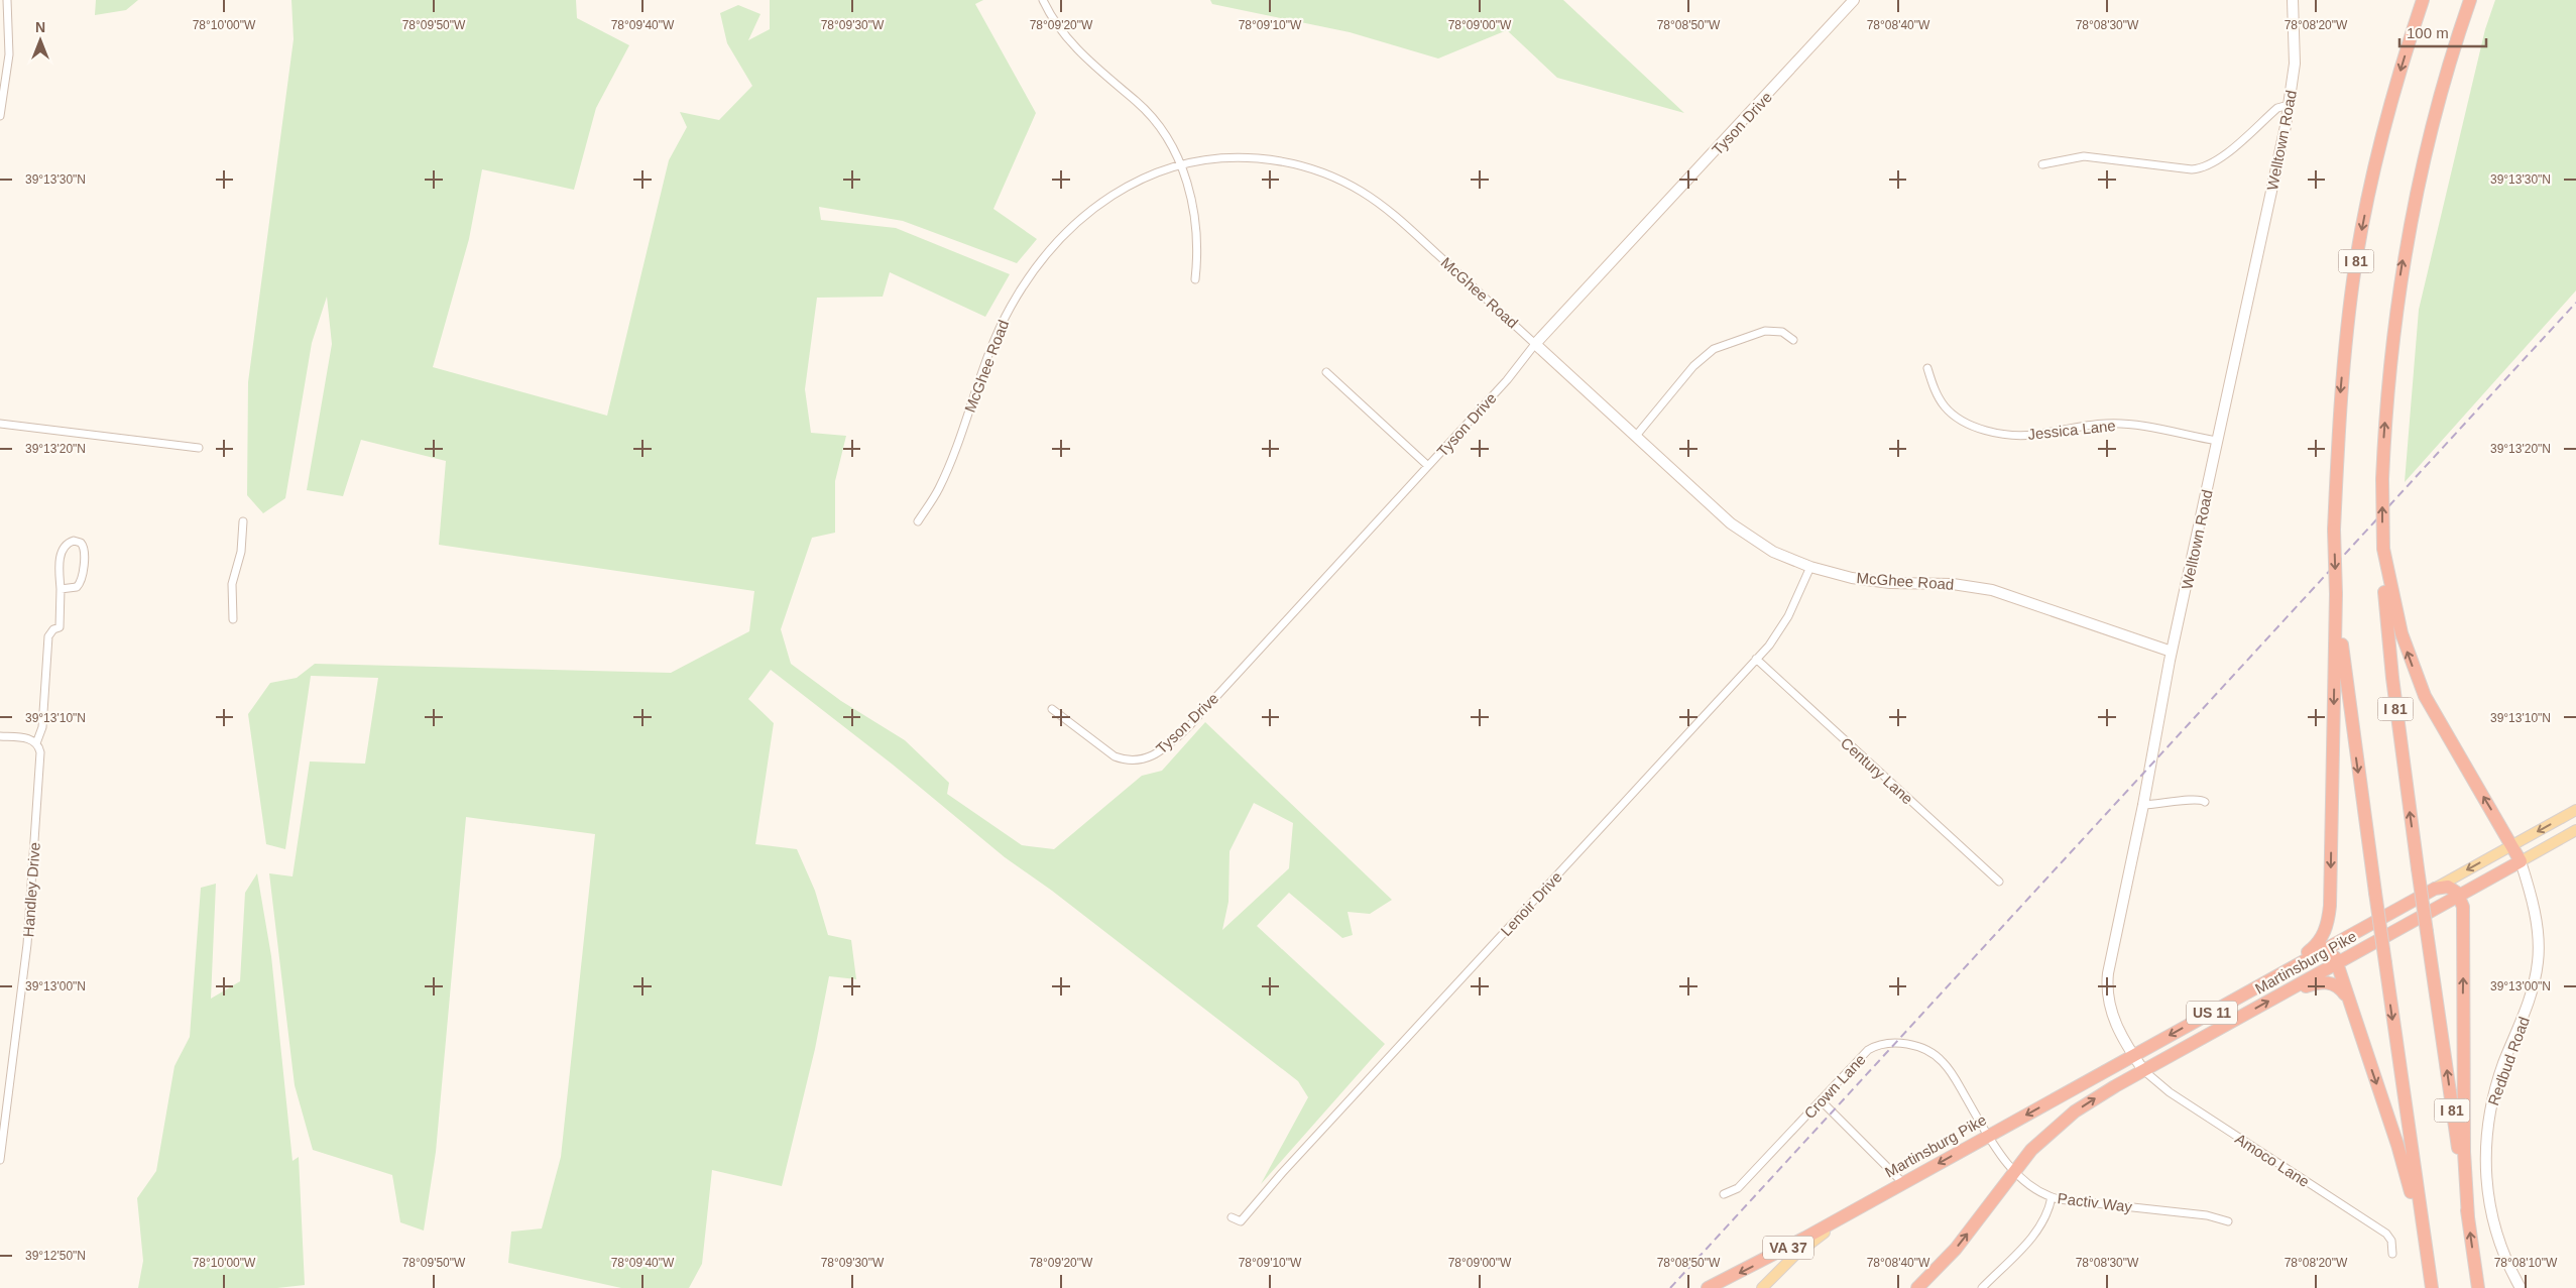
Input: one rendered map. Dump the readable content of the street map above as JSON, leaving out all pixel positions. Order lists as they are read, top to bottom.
{
  "streets": {
    "highway": [
      "I 81",
      "Martinsburg Pike",
      "US 11",
      "VA 37"
    ],
    "street": [
      "Tyson Drive",
      "Welltown Road",
      "McGhee Road",
      "Jessica Lane",
      "Century Lane",
      "Handley Drive",
      "Lenoir Drive",
      "Redbud Road",
      "Crown Lane",
      "Amoco Lane",
      "Pactiv Way"
    ]
  },
  "crossings": [
    ["Tyson Drive", "McGhee Road"],
    ["Welltown Road", "McGhee Road"],
    ["Welltown Road", "Jessica Lane"],
    ["Welltown Road", "Martinsburg Pike"],
    ["Welltown Road", "Amoco Lane"],
    ["McGhee Road", "Lenoir Drive"],
    ["Century Lane", "Lenoir Drive"],
    ["Martinsburg Pike", "US 11"],
    ["Martinsburg Pike", "Redbud Road"],
    ["Martinsburg Pike", "Crown Lane"],
    ["Martinsburg Pike", "Amoco Lane"],
    ["Martinsburg Pike", "Pactiv Way"],
    ["Martinsburg Pike", "VA 37"],
    ["US 11", "VA 37"],
    ["Crown Lane", "Pactiv Way"]
  ],
  "scale_bar": "100 m",
  "north": "top",
  "coordinates": [
    "78°10'00\"W",
    "78°09'50\"W",
    "78°09'40\"W",
    "78°09'30\"W",
    "78°09'20\"W",
    "78°09'10\"W",
    "78°09'00\"W",
    "78°08'50\"W",
    "78°08'40\"W",
    "78°08'30\"W",
    "78°08'20\"W",
    "39°13'30\"N",
    "39°13'20\"N",
    "39°13'10\"N",
    "39°13'00\"N",
    "39°12'50\"N",
    "78°08'10\"W"
  ]
}
